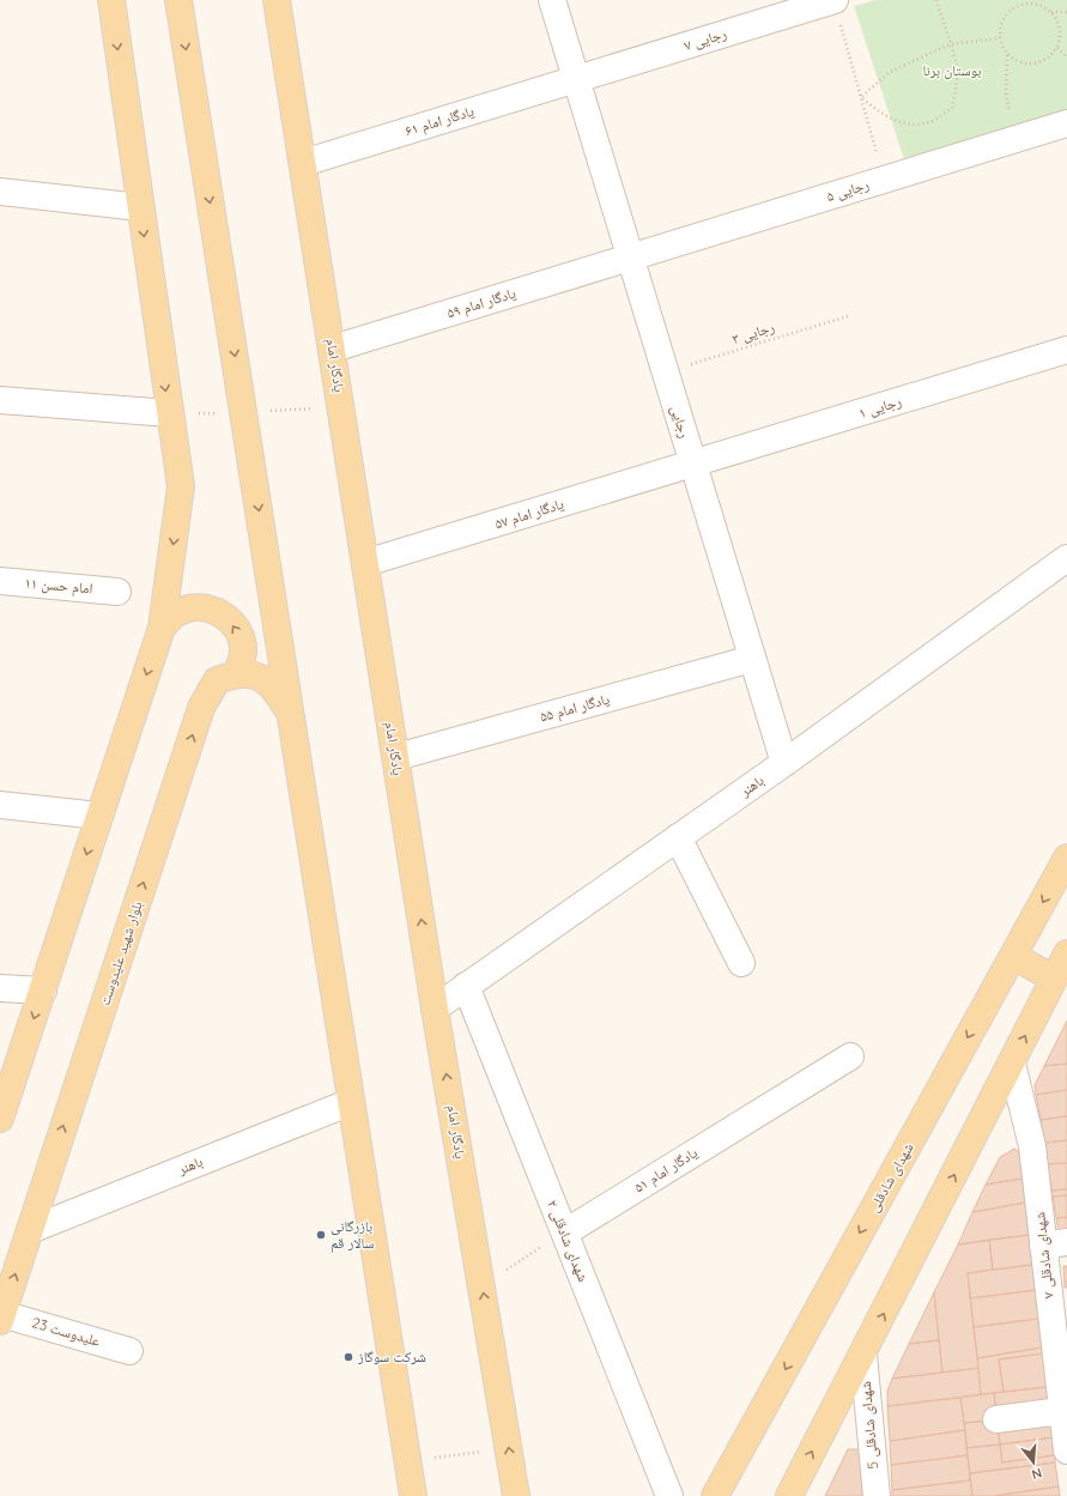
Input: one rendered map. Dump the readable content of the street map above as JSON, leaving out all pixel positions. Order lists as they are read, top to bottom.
{
  "streets": {
    "main road": ["یادگار امام", "بلوار شهید علیدوست", "شهدای شادقلی"],
    "street": [
      "رجایی ۷",
      "یادگار امام ۶۱",
      "رجایی ۵",
      "یادگار امام ۵۹",
      "رجایی ۱",
      "رجایی",
      "یادگار امام ۵۷",
      "امام حسن ۱۱",
      "یادگار امام ۵۵",
      "باهنر",
      "یادگار امام ۵۱",
      "شهدای شادقلی ۲",
      "شهدای شادقلی ۷",
      "علیدوست 23",
      "شهدای شادقلی 5"
    ],
    "path": ["رجایی ۳"]
  },
  "crossings": [
    ["رجایی ۷", "یادگار امام ۶۱"],
    ["رجایی ۷", "رجایی"],
    ["یادگار امام ۶۱", "یادگار امام"],
    ["یادگار امام ۶۱", "رجایی"],
    ["رجایی ۵", "یادگار امام ۵۹"],
    ["رجایی ۵", "رجایی"],
    ["یادگار امام ۵۹", "یادگار امام"],
    ["یادگار امام ۵۹", "رجایی"],
    ["رجایی ۳", "رجایی"],
    ["یادگار امام", "یادگار امام ۵۷"],
    ["یادگار امام", "یادگار امام ۵۵"],
    ["یادگار امام", "باهنر"],
    ["رجایی ۱", "رجایی"],
    ["رجایی ۱", "یادگار امام ۵۷"],
    ["رجایی", "یادگار امام ۵۷"],
    ["رجایی", "یادگار امام ۵۵"],
    ["رجایی", "باهنر"],
    ["باهنر", "بلوار شهید علیدوست"],
    ["باهنر", "شهدای شادقلی ۲"],
    ["بلوار شهید علیدوست", "علیدوست 23"],
    ["یادگار امام ۵۱", "شهدای شادقلی ۲"]
  ],
  "parks": ["بوستان برنا"],
  "places": ["بازرگانی سالار قم", "شرکت سوگاز"],
  "north": "bottom"
}
